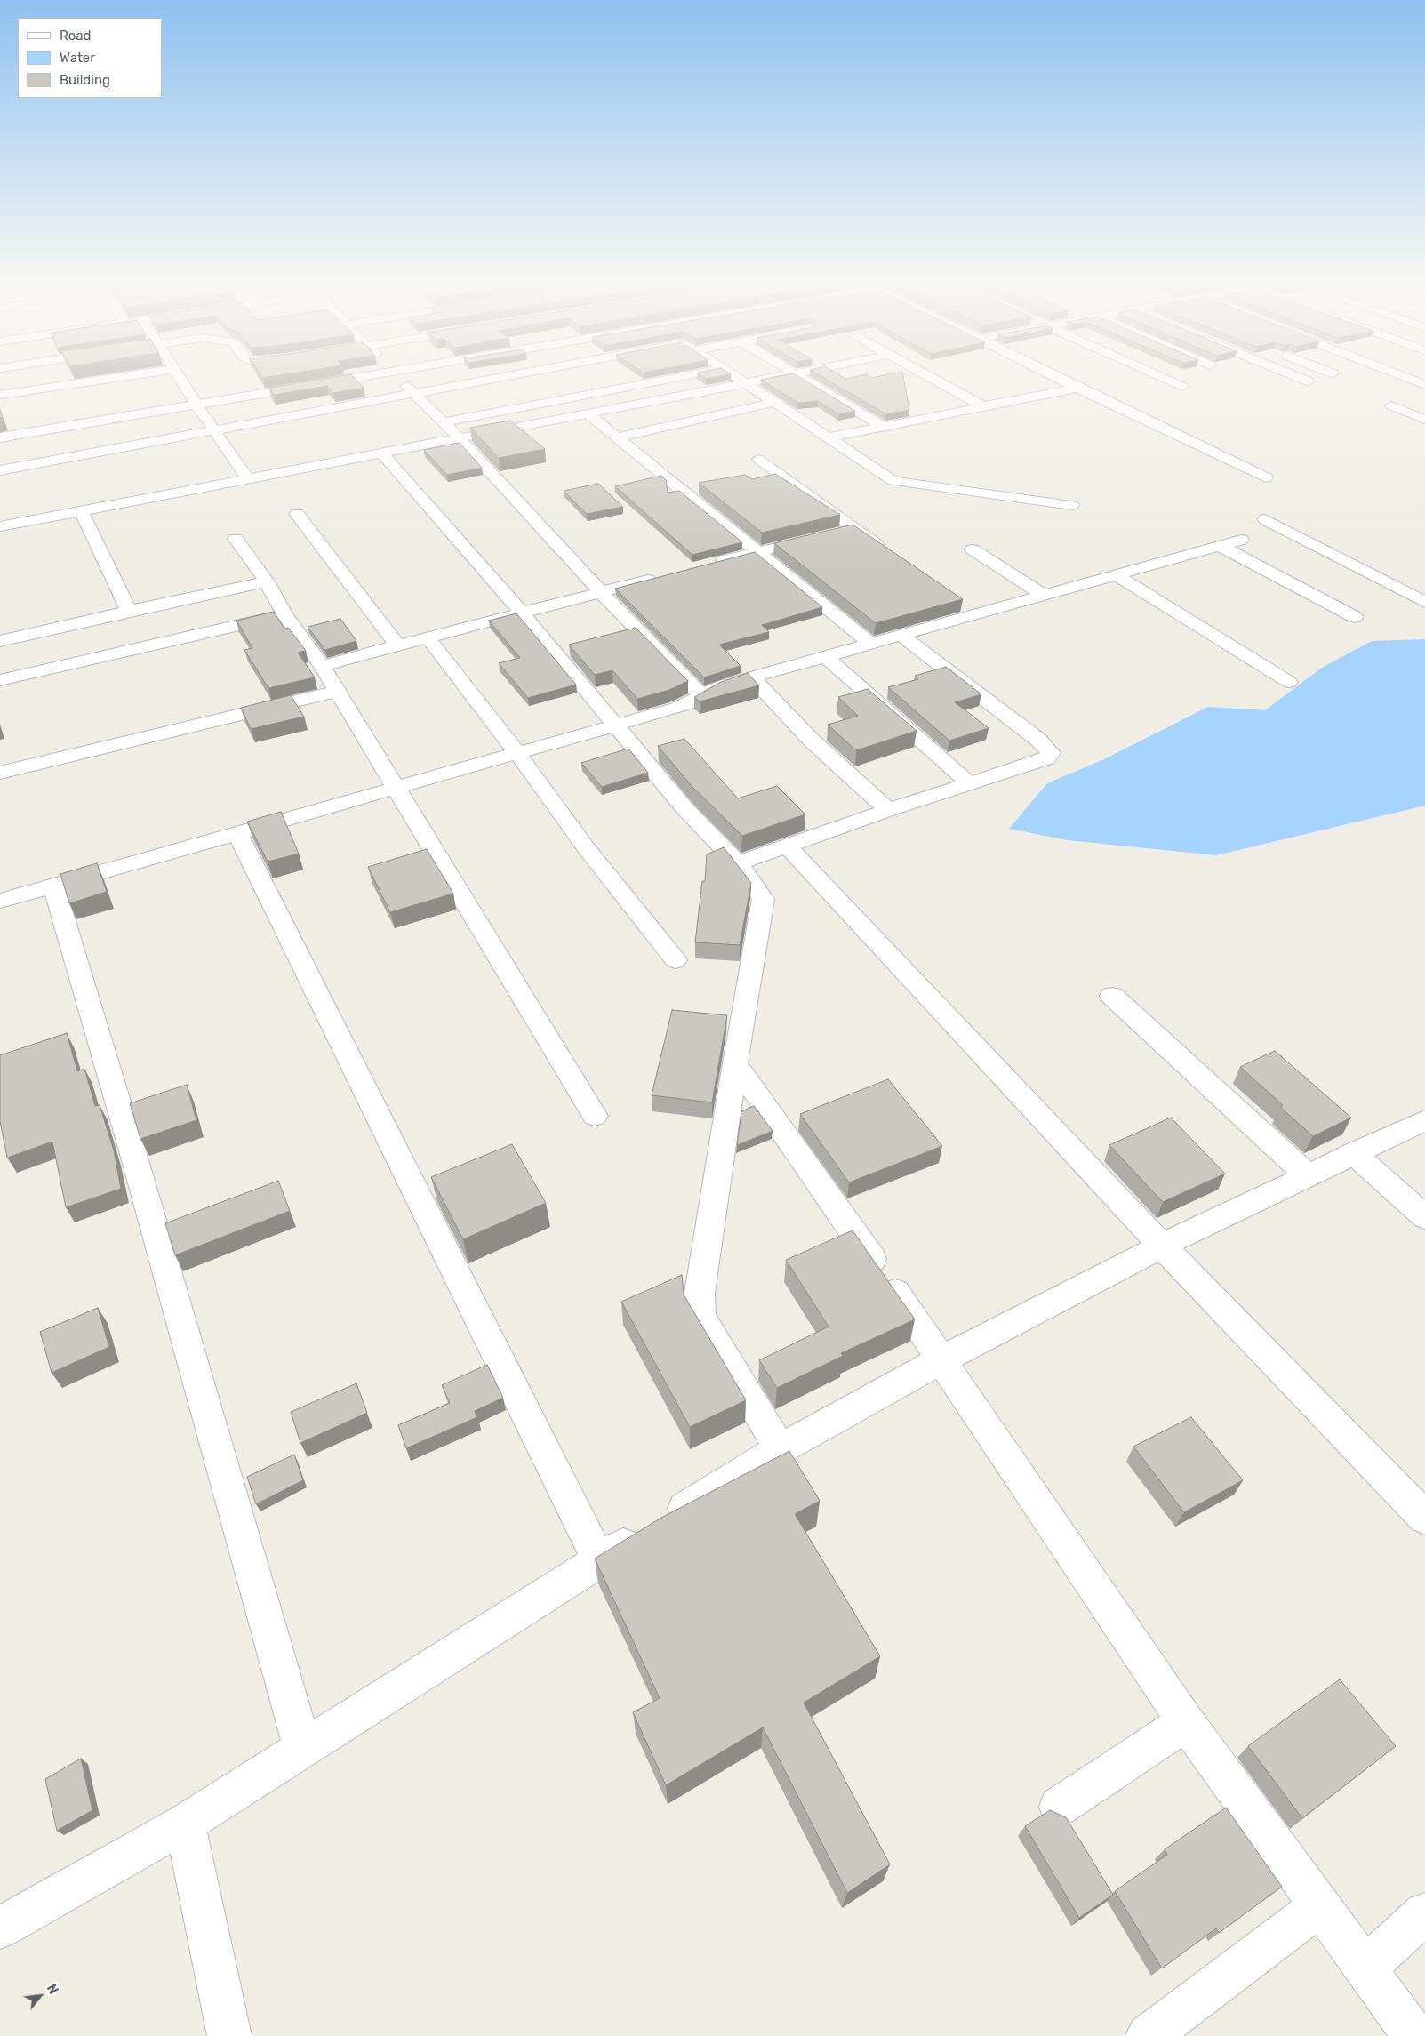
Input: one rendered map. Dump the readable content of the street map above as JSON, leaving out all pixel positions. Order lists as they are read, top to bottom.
{
  "legend": ["Road", "Water", "Building"],
  "north": "top right"
}
